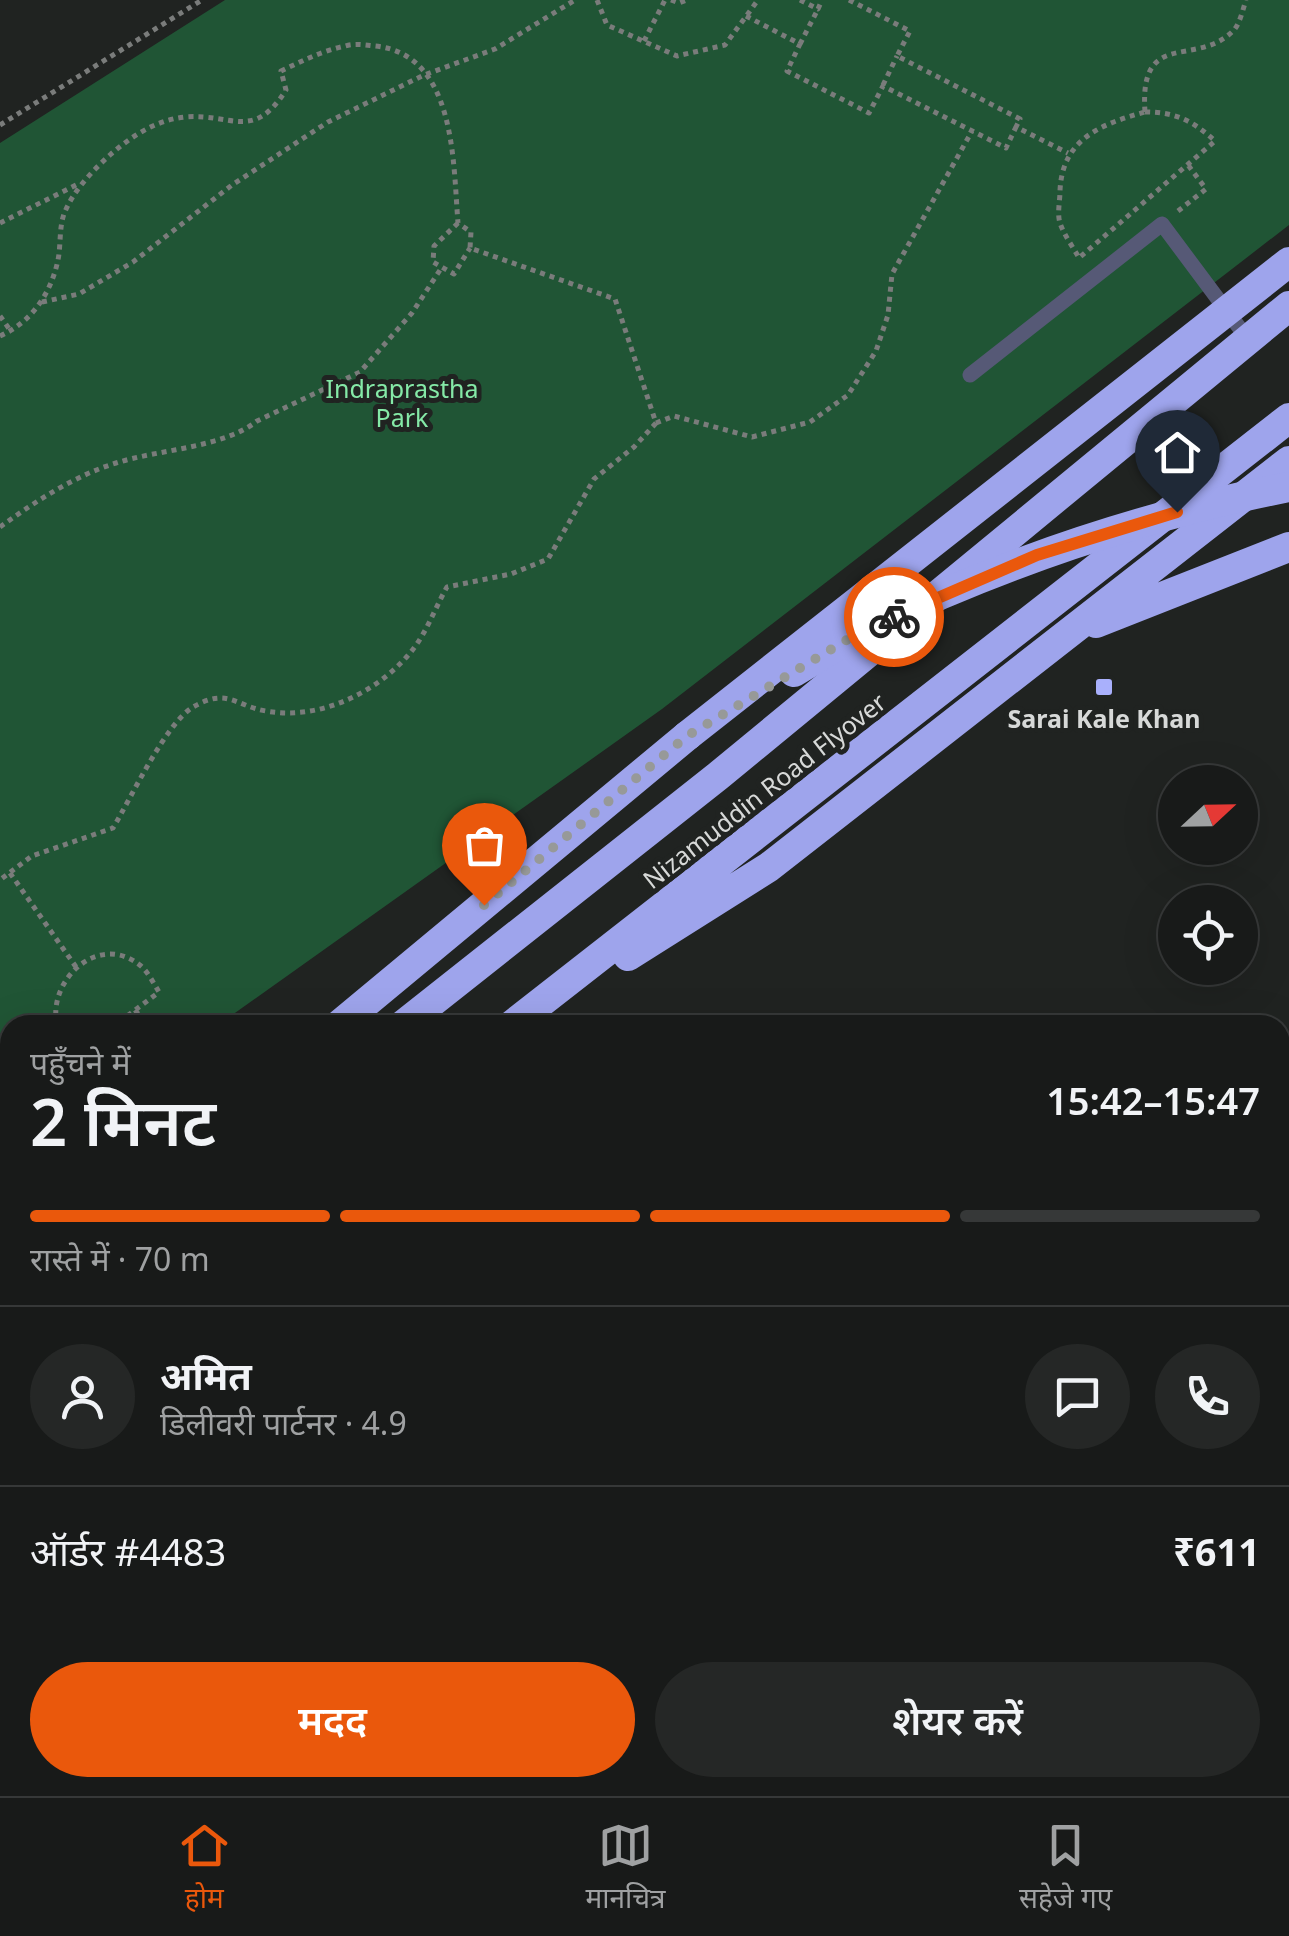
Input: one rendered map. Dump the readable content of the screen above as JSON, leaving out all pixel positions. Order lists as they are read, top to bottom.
{
  "streets": {
    "highway": ["Nizamuddin Road Flyover"]
  },
  "parks": ["Indraprastha Park"],
  "places": {
    "transit": ["Sarai Kale Khan"]
  },
  "north": "right",
  "page": {
    "heading": ["2 मिनट", "पहुँचने में", "15:42–15:47"],
    "panel": [
      "अमित",
      "डिलीवरी पार्टनर · 4.9",
      "ऑर्डर #4483",
      "₹611"
    ],
    "bar": "रास्ते में · 70 m",
    "buttons": ["मदद", "शेयर करें"],
    "tabs": ["होम", "मानचित्र", "सहेजे गए"]
  }
}
